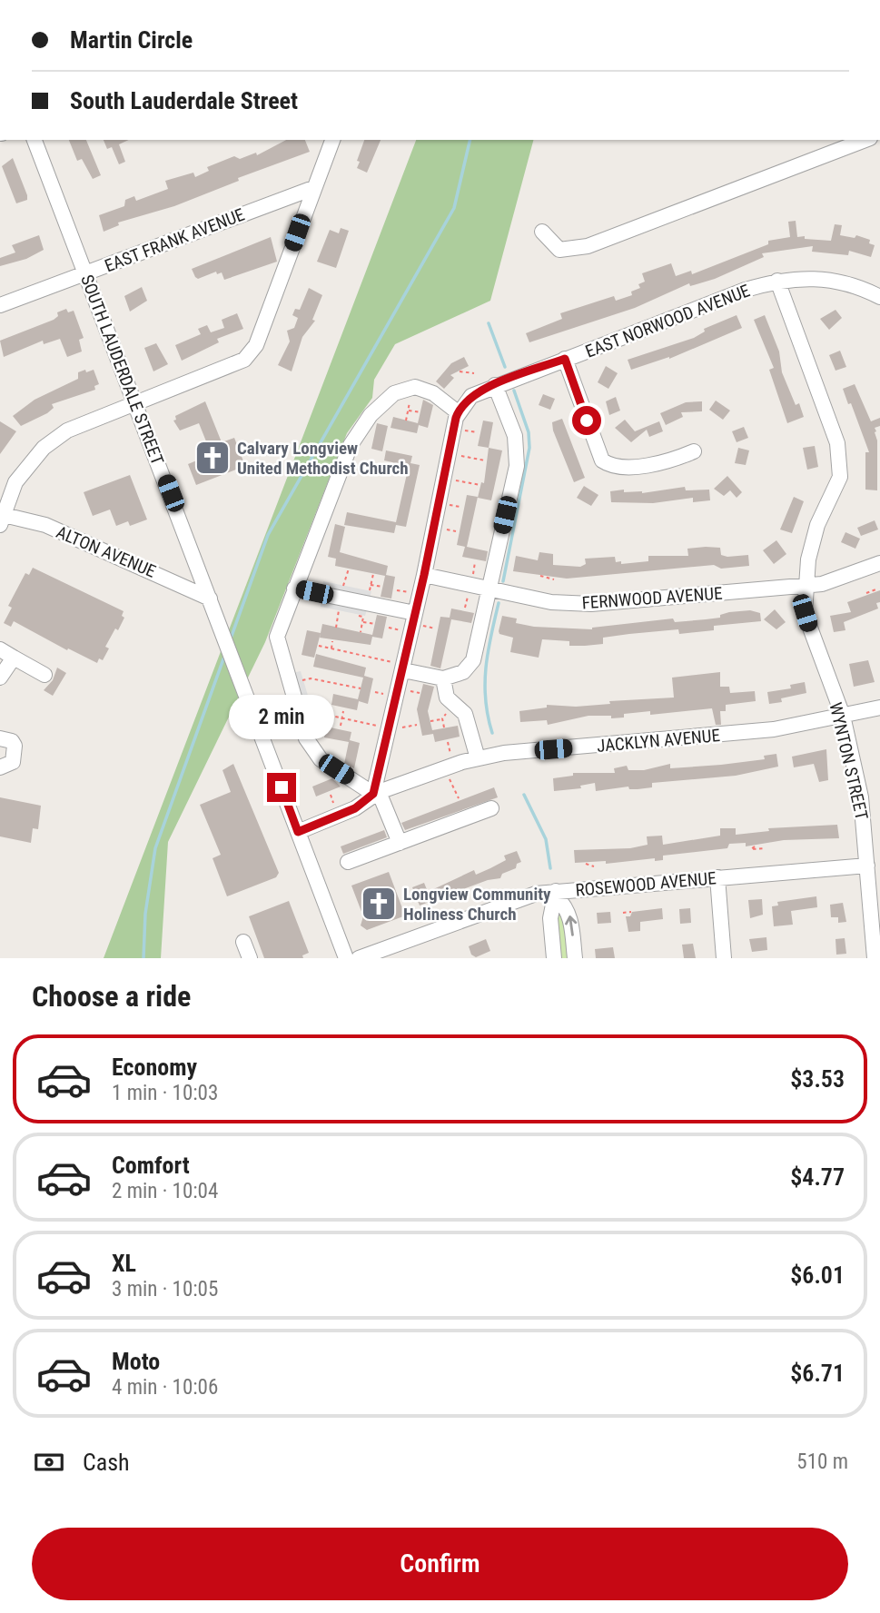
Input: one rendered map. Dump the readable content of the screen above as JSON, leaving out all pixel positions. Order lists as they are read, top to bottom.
{
  "streets": {
    "street": [
      "EAST FRANK AVENUE",
      "EAST NORWOOD AVENUE",
      "SOUTH LAUDERDALE STREET",
      "ALTON AVENUE",
      "FERNWOOD AVENUE",
      "JACKLYN AVENUE",
      "WYNTON STREET",
      "ROSEWOOD AVENUE"
    ]
  },
  "crossings": [
    ["EAST FRANK AVENUE", "SOUTH LAUDERDALE STREET"],
    ["EAST NORWOOD AVENUE", "WYNTON STREET"],
    ["SOUTH LAUDERDALE STREET", "ALTON AVENUE"],
    ["SOUTH LAUDERDALE STREET", "JACKLYN AVENUE"],
    ["FERNWOOD AVENUE", "WYNTON STREET"],
    ["JACKLYN AVENUE", "WYNTON STREET"],
    ["WYNTON STREET", "ROSEWOOD AVENUE"]
  ],
  "places": {
    "church": ["Calvary Longview United Methodist Church", "Longview Community Holiness Church"]
  },
  "page": {
    "banner": ["Martin Circle", "South Lauderdale Street"],
    "bubble": "2 min",
    "heading": "Choose a ride",
    "list": [
      {
        "name": "Economy",
        "note": "1 min · 10:03",
        "value": "$3.53"
      },
      {
        "name": "Comfort",
        "note": "2 min · 10:04",
        "value": "$4.77"
      },
      {
        "name": "XL",
        "note": "3 min · 10:05",
        "value": "$6.01"
      },
      {
        "name": "Moto",
        "note": "4 min · 10:06",
        "value": "$6.71"
      }
    ],
    "pay": ["Cash", "510 m"],
    "buttons": "Confirm"
  }
}
